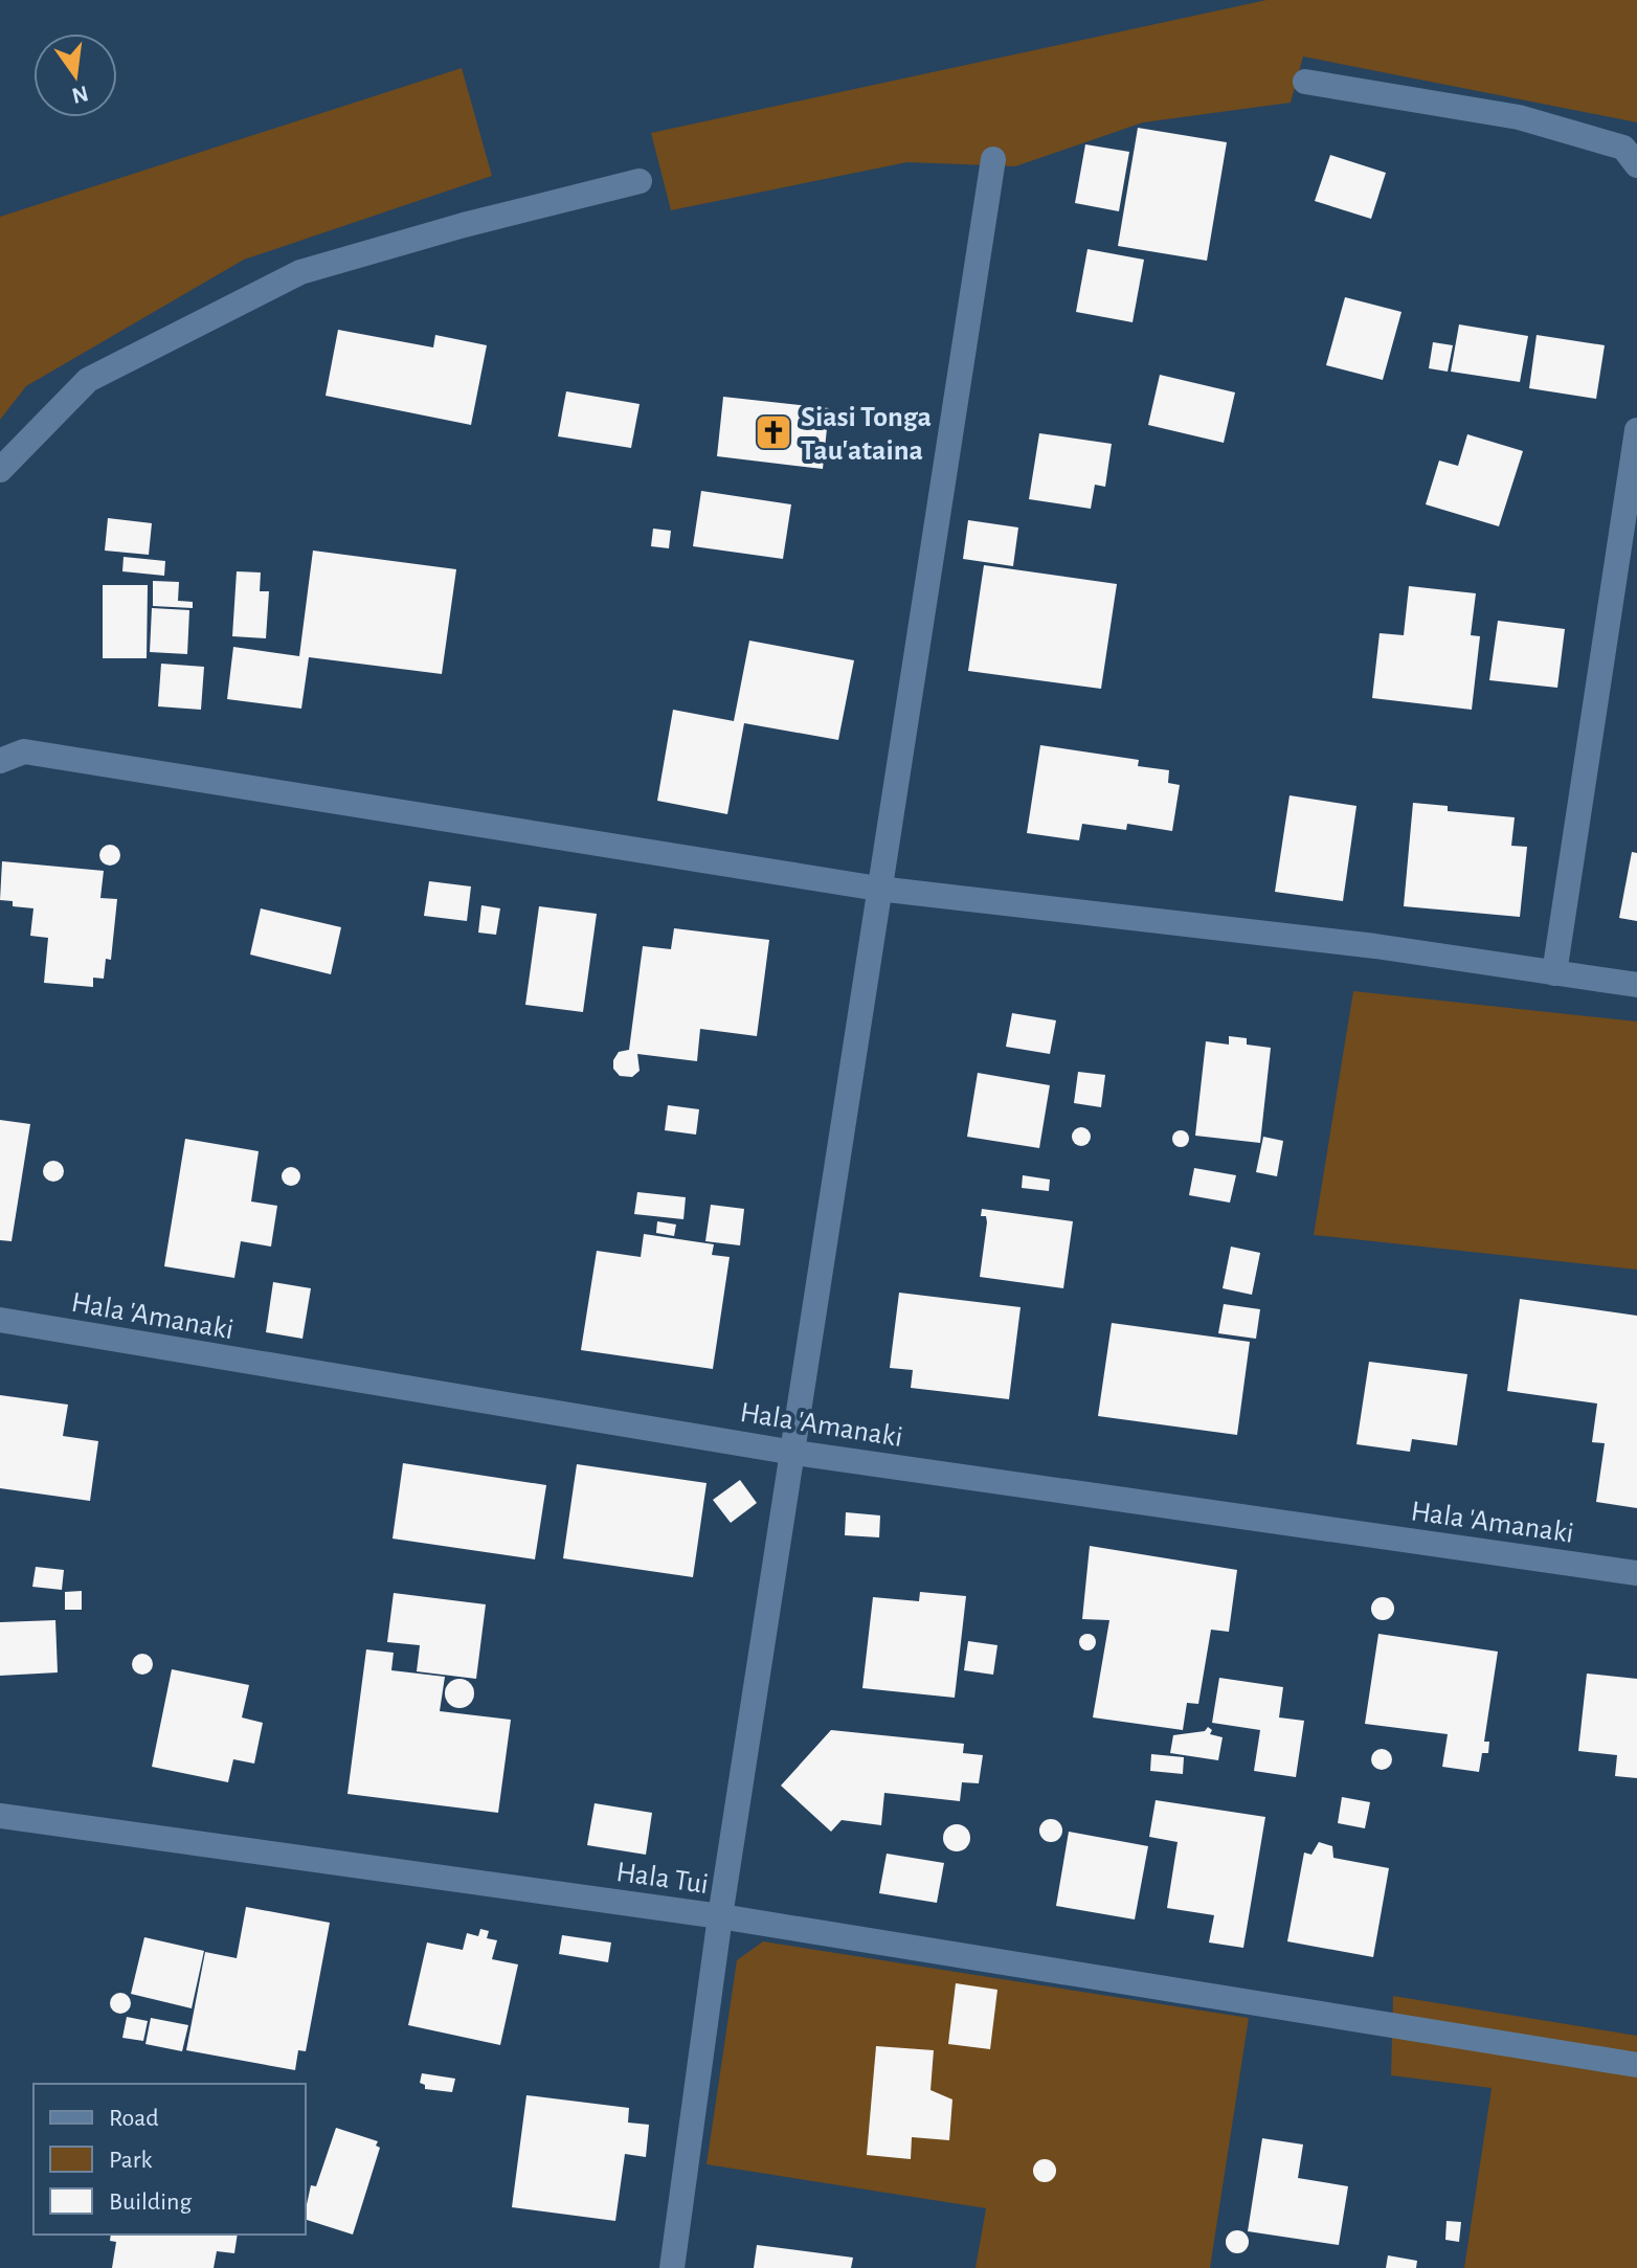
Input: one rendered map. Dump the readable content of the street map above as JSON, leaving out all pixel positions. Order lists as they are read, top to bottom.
{
  "streets": {
    "street": ["Hala 'Amanaki", "Hala Tui"]
  },
  "places": {
    "church": ["Siasi Tonga Tau'ataina"]
  },
  "legend": ["Road", "Park", "Building"],
  "north": "bottom"
}
